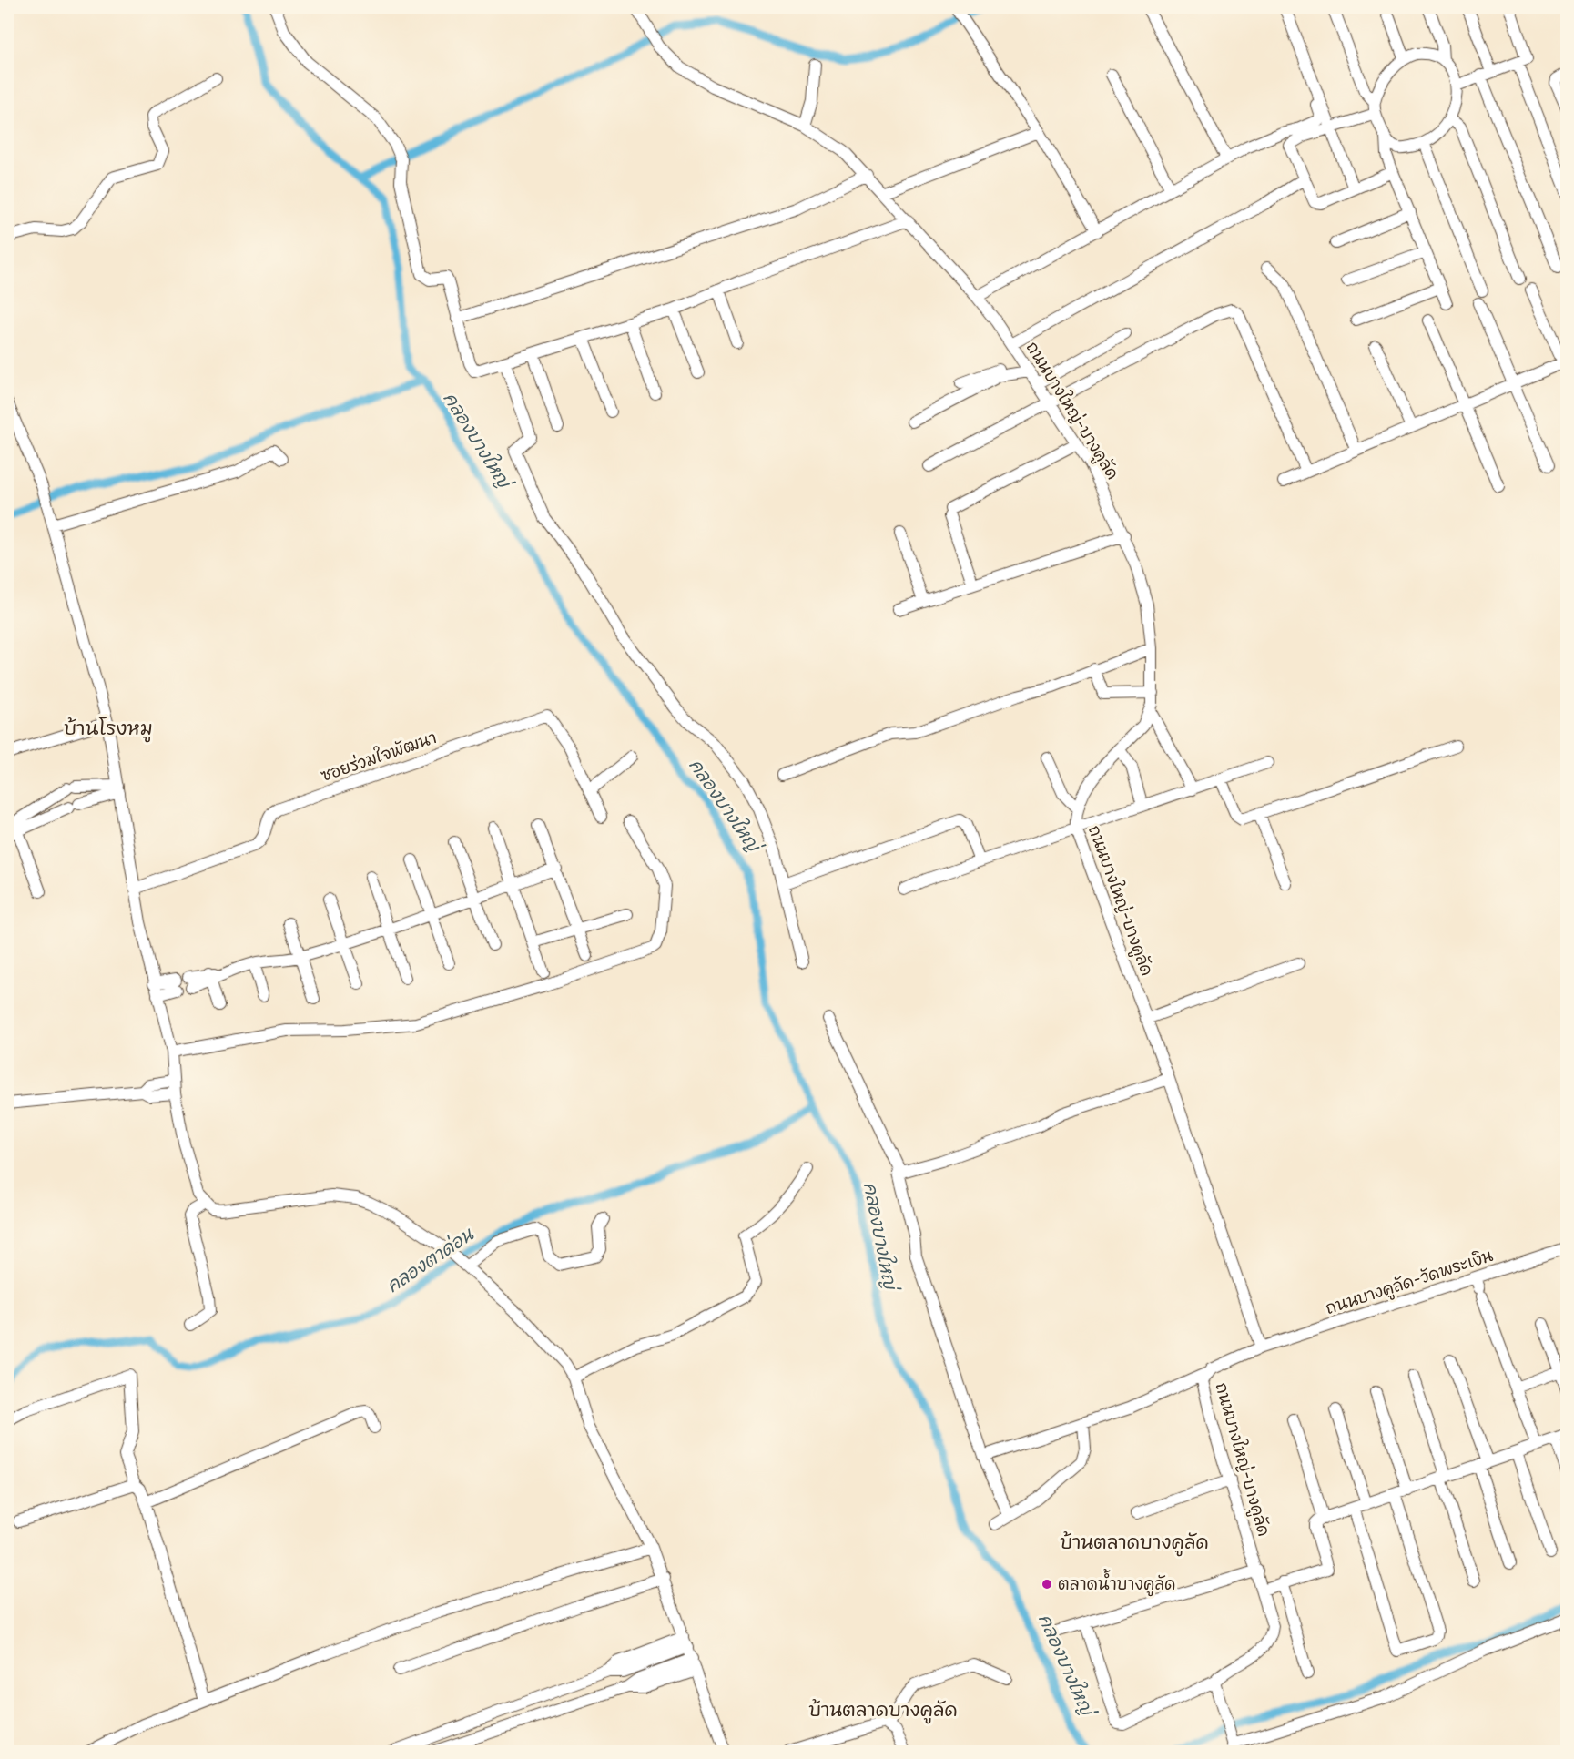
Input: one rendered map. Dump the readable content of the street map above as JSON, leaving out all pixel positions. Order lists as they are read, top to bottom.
{
  "streets": {
    "street": ["ถนนบางใหญ่-บางคูลัด", "ซอยร่วมใจพัฒนา", "ถนนบางคูลัด-วัดพระเงิน"]
  },
  "crossings": [
    ["ถนนบางใหญ่-บางคูลัด", "ถนนบางคูลัด-วัดพระเงิน"]
  ],
  "districts": ["บ้านโรงหมู", "บ้านตลาดบางคูลัด", "บ้านตลาดบางคูลัด"],
  "water": ["คลองบางใหญ่", "คลองตาด่อน"],
  "places": ["ตลาดน้ำบางคูลัด"]
}
